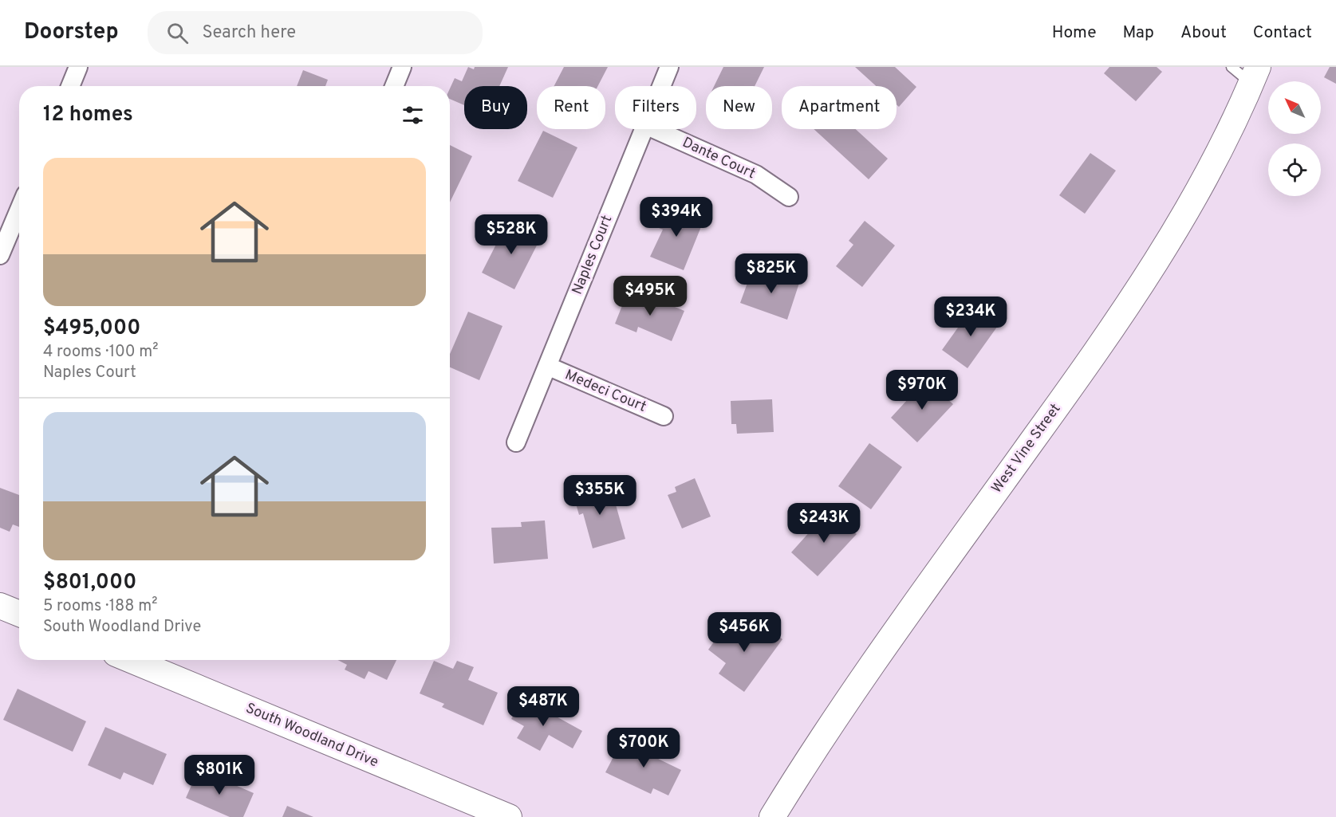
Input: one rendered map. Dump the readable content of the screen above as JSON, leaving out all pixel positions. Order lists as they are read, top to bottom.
{
  "streets": {
    "main road": ["West Vine Street", "South Woodland Drive"],
    "street": ["Dante Court", "Naples Court", "Medeci Court"]
  },
  "crossings": [
    ["Naples Court", "Medeci Court"]
  ],
  "north": "top left",
  "page": {
    "header": "Doorstep",
    "search": "Search here",
    "nav": [
      "Home",
      "Map",
      "About",
      "Contact"
    ],
    "chip": [
      "Buy",
      "Rent",
      "Filters",
      "New",
      "Apartment"
    ],
    "heading": "12 homes",
    "list": [
      {
        "name": "$495,000",
        "note": "4 rooms · 100 m² · Naples Court"
      },
      {
        "name": "$801,000",
        "note": "5 rooms · 188 m² · South Woodland Drive"
      }
    ],
    "price": [
      "$394K",
      "$528K",
      "$825K",
      "$495K",
      "$234K",
      "$970K",
      "$355K",
      "$243K",
      "$456K",
      "$487K",
      "$700K",
      "$801K"
    ]
  }
}
